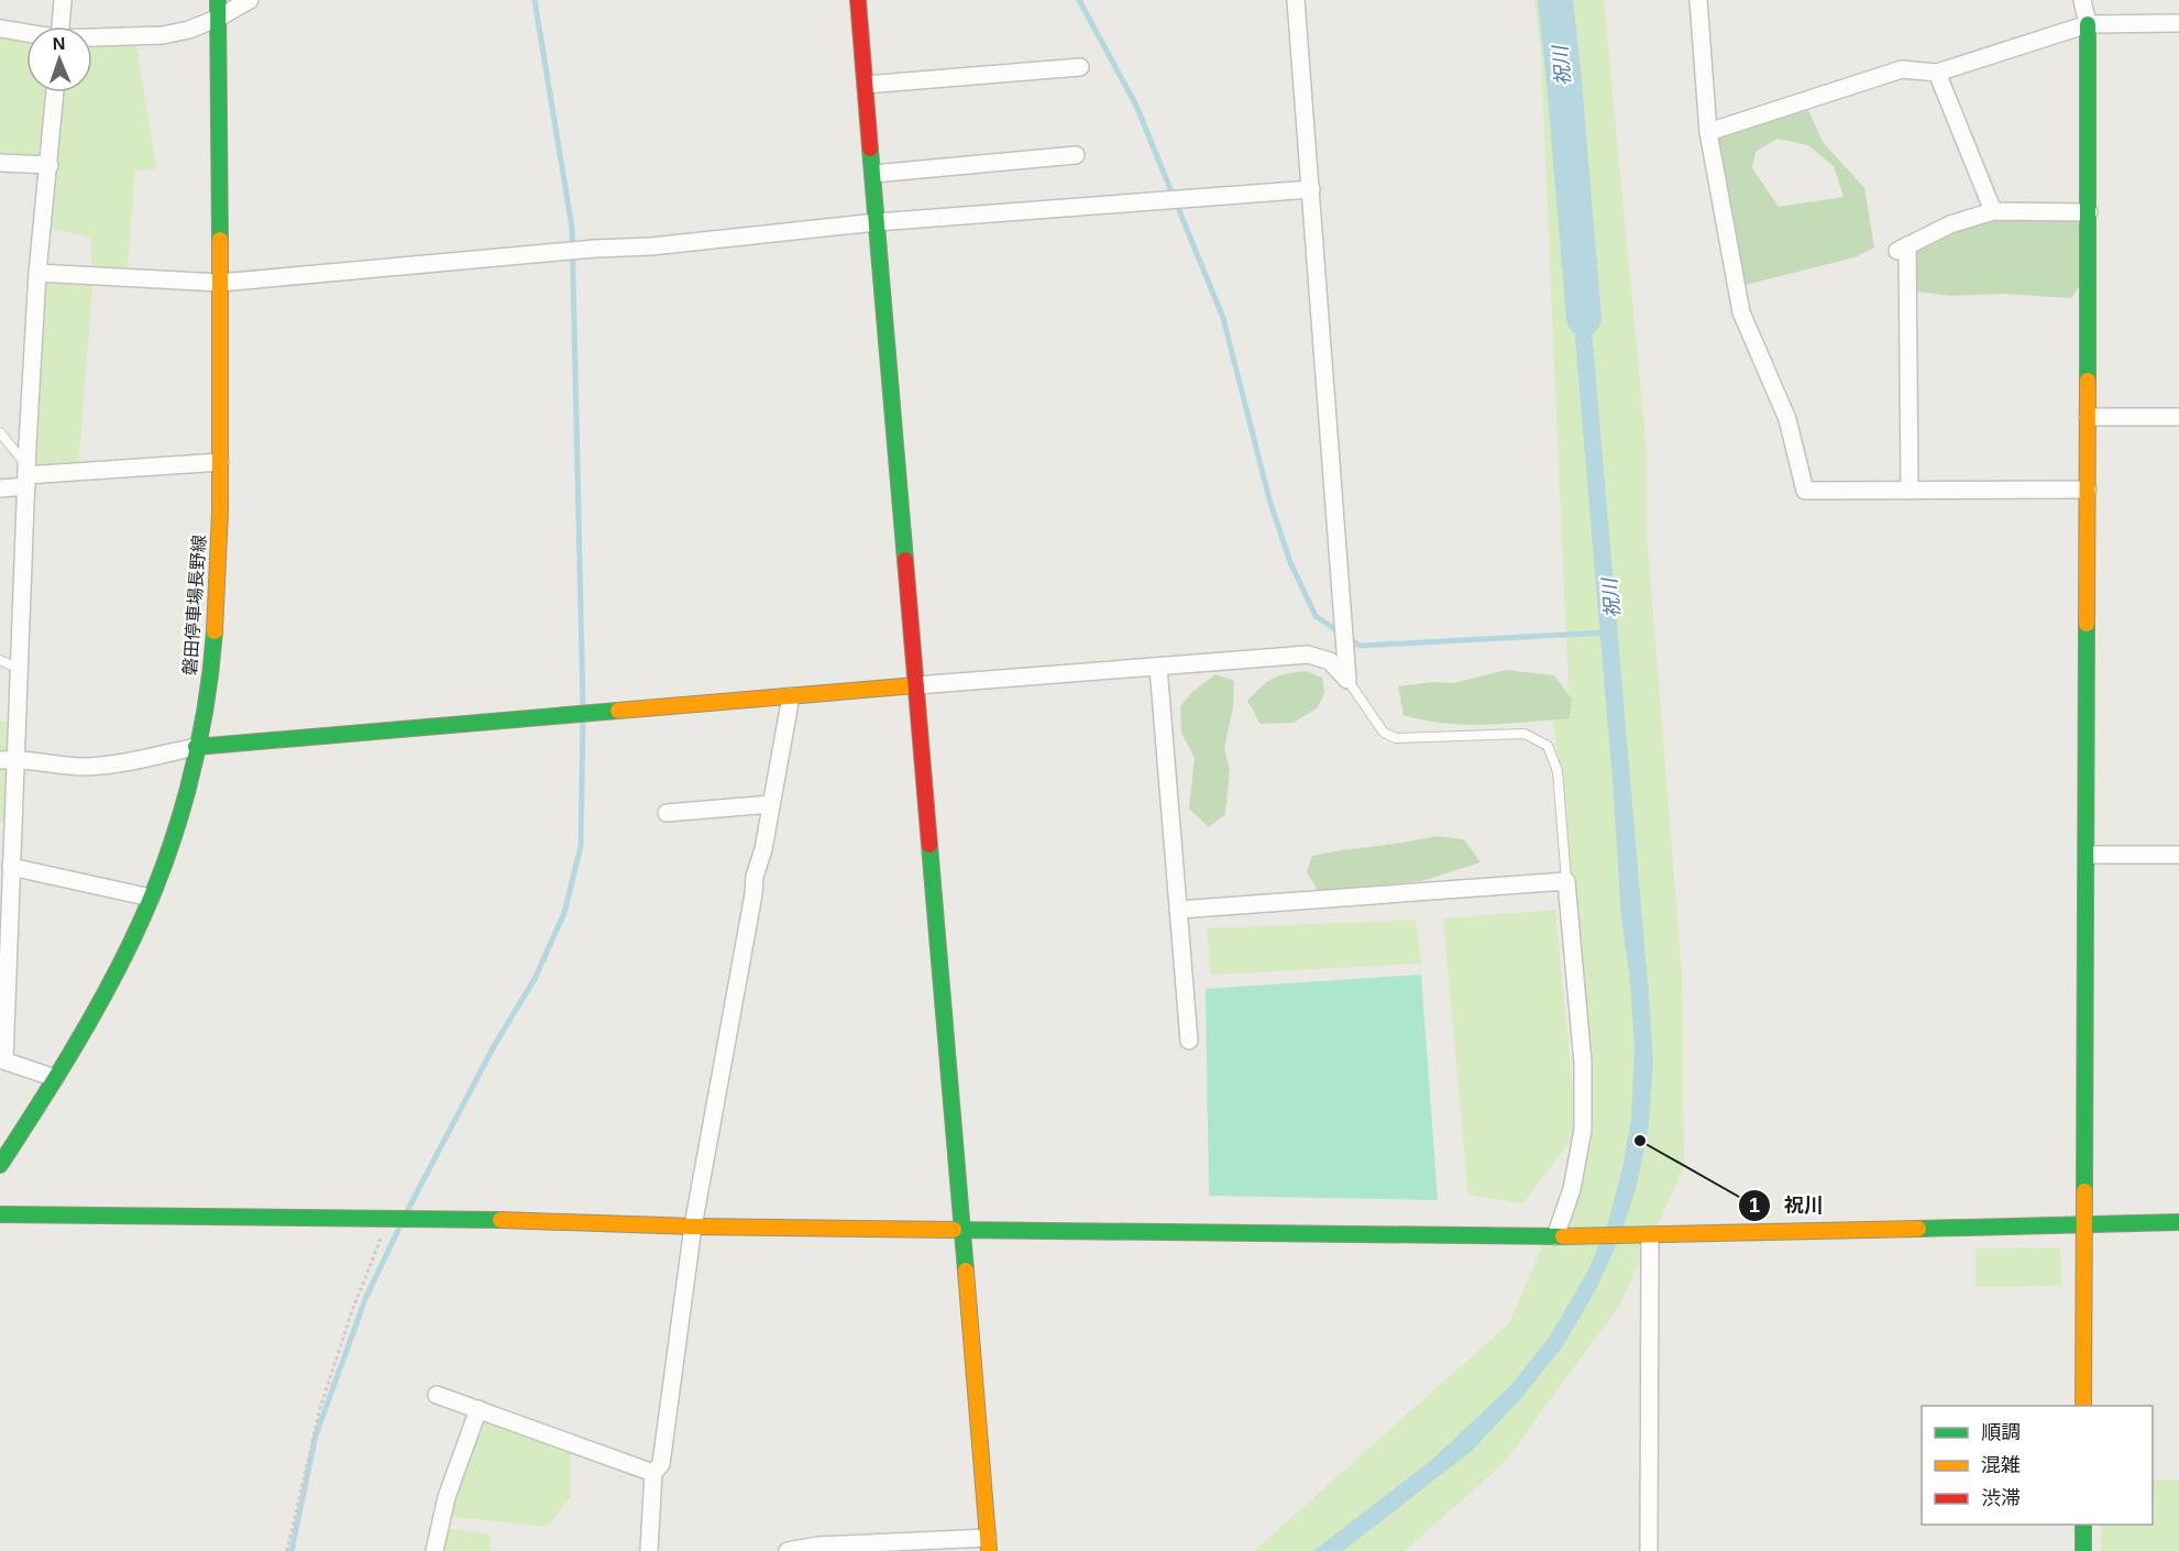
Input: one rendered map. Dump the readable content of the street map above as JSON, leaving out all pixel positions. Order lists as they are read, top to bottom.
{
  "streets": {
    "street": ["磐田停車場長野線"]
  },
  "water": ["祝川"],
  "places": ["祝川"],
  "legend": ["順調", "混雑", "渋滞"],
  "north": "top"
}
